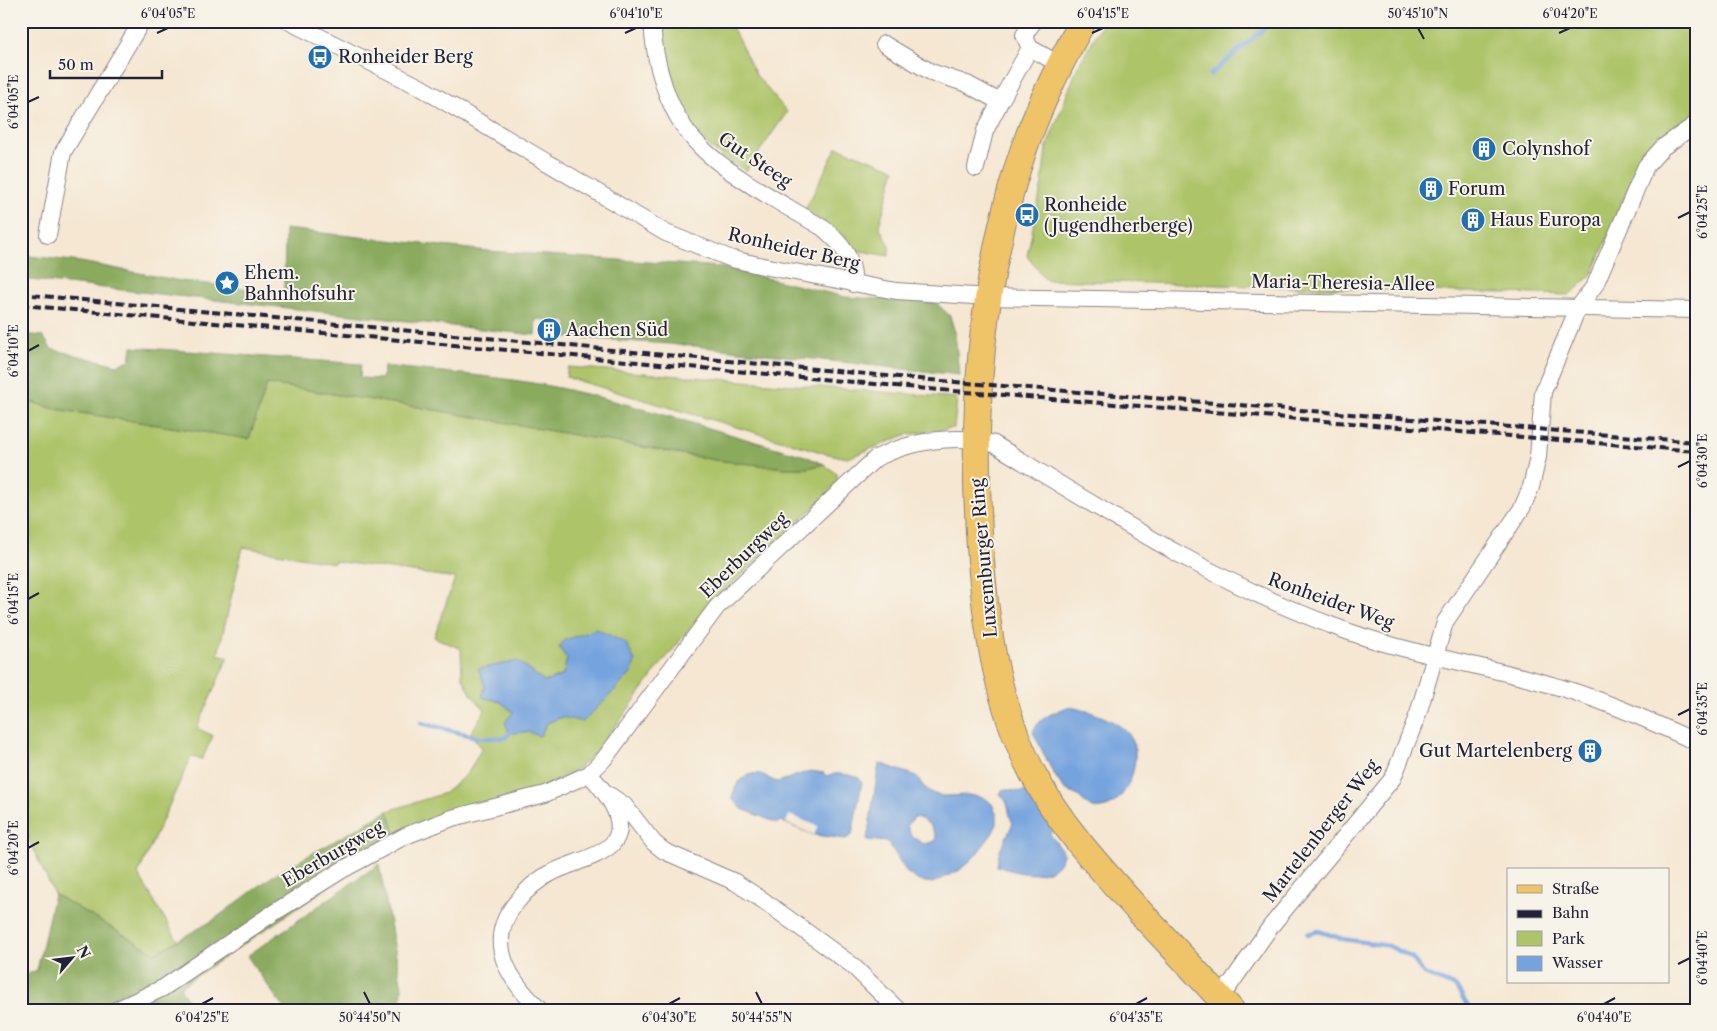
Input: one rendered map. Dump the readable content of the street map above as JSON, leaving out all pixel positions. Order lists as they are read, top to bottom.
{
  "streets": {
    "main road": ["Luxemburger Ring"],
    "street": [
      "Gut Steeg",
      "Ronheider Berg",
      "Maria-Theresia-Allee",
      "Eberburgweg",
      "Ronheider Weg",
      "Martelenberger Weg"
    ]
  },
  "crossings": [
    ["Gut Steeg", "Ronheider Berg"],
    ["Ronheider Berg", "Maria-Theresia-Allee"],
    ["Ronheider Berg", "Luxemburger Ring"],
    ["Maria-Theresia-Allee", "Luxemburger Ring"],
    ["Maria-Theresia-Allee", "Martelenberger Weg"],
    ["Eberburgweg", "Luxemburger Ring"],
    ["Eberburgweg", "Ronheider Weg"],
    ["Luxemburger Ring", "Ronheider Weg"],
    ["Luxemburger Ring", "Martelenberger Weg"],
    ["Ronheider Weg", "Martelenberger Weg"]
  ],
  "places": {
    "bus stop": ["Ronheider Berg", "Ronheide (Jugendherberge)"],
    "building": [
      "Colynshof",
      "Forum",
      "Haus Europa",
      "Aachen Süd",
      "Gut Martelenberg"
    ],
    "place": ["Ehem. Bahnhofsuhr"]
  },
  "legend": [
    "Straße",
    "Bahn",
    "Park",
    "Wasser"
  ],
  "scale_bar": "50 m",
  "north": "top right",
  "coordinates": [
    "6°04'05\"E",
    "6°04'10\"E",
    "6°04'15\"E",
    "50°45'10\"N",
    "6°04'20\"E",
    "6°04'25\"E",
    "6°04'30\"E",
    "6°04'35\"E",
    "6°04'40\"E",
    "50°44'50\"N",
    "50°44'55\"N"
  ]
}
